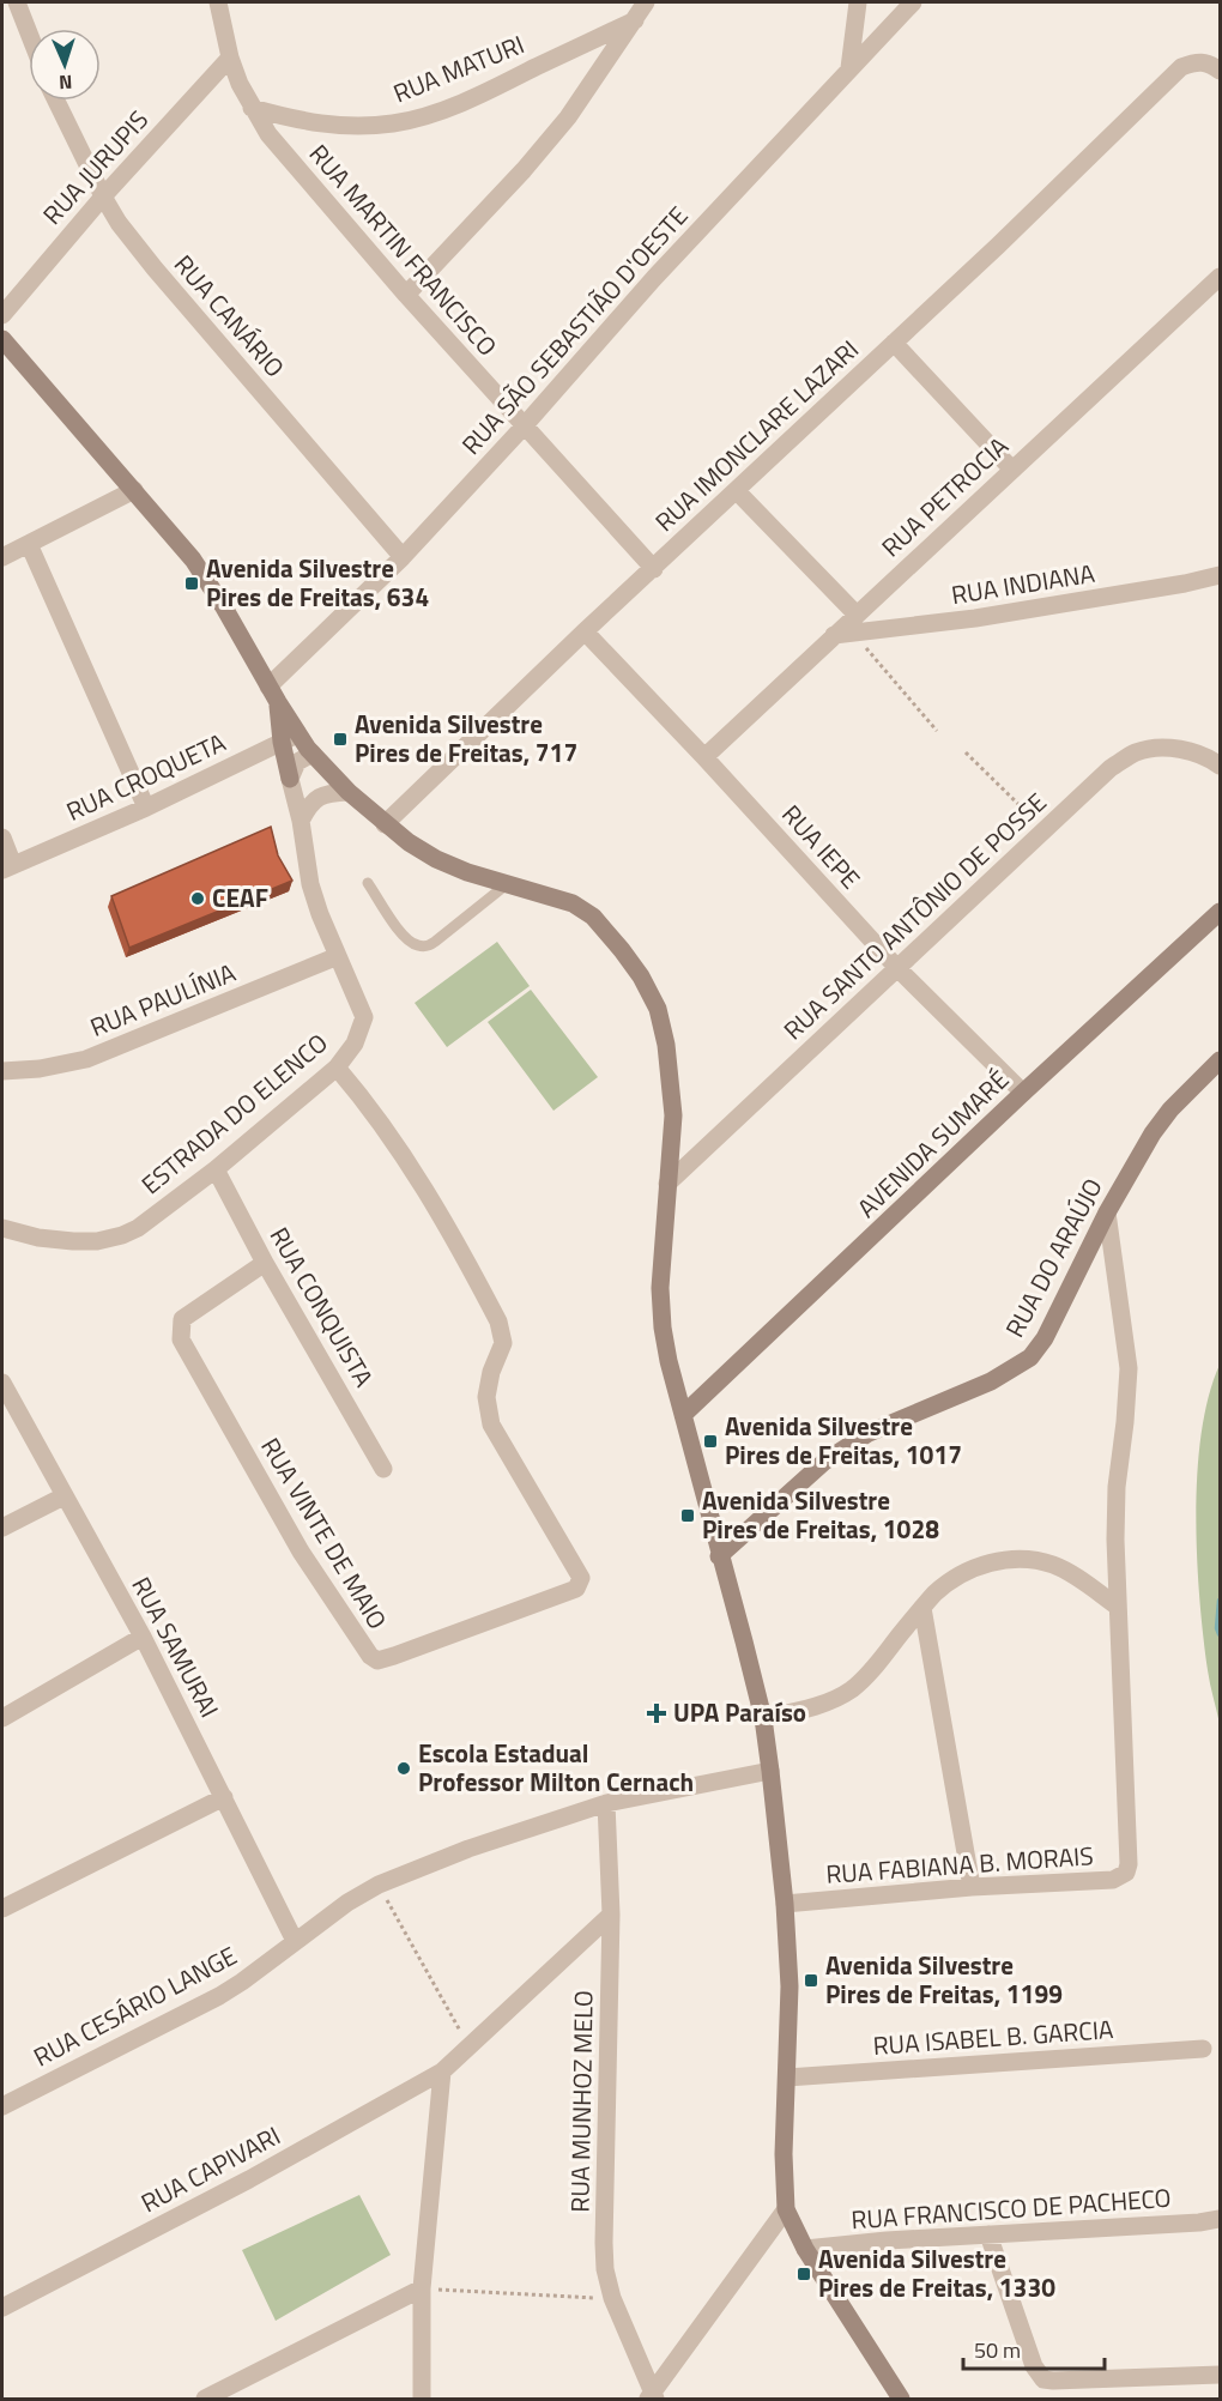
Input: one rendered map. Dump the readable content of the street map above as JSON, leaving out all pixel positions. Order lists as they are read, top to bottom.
{
  "streets": {
    "main road": ["AVENIDA SUMARÉ", "RUA DO ARAÚJO"],
    "street": [
      "RUA MATURI",
      "RUA JURUPIS",
      "RUA MARTIN FRANCISCO",
      "RUA CANÁRIO",
      "RUA SÃO SEBASTIÃO D'OESTE",
      "RUA IMONCLARE LAZARI",
      "RUA PETROCIA",
      "RUA INDIANA",
      "RUA CROQUETA",
      "RUA IEPE",
      "RUA SANTO ANTÔNIO DE POSSE",
      "RUA PAULÍNIA",
      "ESTRADA DO ELENCO",
      "RUA CONQUISTA",
      "RUA VINTE DE MAIO",
      "RUA SAMURAI",
      "RUA FABIANA B. MORAIS",
      "RUA CESÁRIO LANGE",
      "RUA ISABEL B. GARCIA",
      "RUA MUNHOZ MELO",
      "RUA CAPIVARI",
      "RUA FRANCISCO DE PACHECO"
    ]
  },
  "crossings": [
    ["RUA MATURI", "RUA MARTIN FRANCISCO"],
    ["RUA JURUPIS", "RUA MARTIN FRANCISCO"],
    ["RUA JURUPIS", "RUA CANÁRIO"],
    ["RUA MARTIN FRANCISCO", "RUA SÃO SEBASTIÃO D'OESTE"],
    ["RUA MARTIN FRANCISCO", "RUA IMONCLARE LAZARI"],
    ["RUA CANÁRIO", "RUA SÃO SEBASTIÃO D'OESTE"],
    ["RUA IMONCLARE LAZARI", "RUA IEPE"],
    ["RUA PETROCIA", "RUA INDIANA"],
    ["RUA PETROCIA", "RUA IEPE"],
    ["RUA IEPE", "RUA SANTO ANTÔNIO DE POSSE"],
    ["RUA IEPE", "AVENIDA SUMARÉ"],
    ["RUA PAULÍNIA", "ESTRADA DO ELENCO"],
    ["ESTRADA DO ELENCO", "RUA CONQUISTA"],
    ["ESTRADA DO ELENCO", "RUA VINTE DE MAIO"],
    ["RUA CONQUISTA", "RUA VINTE DE MAIO"],
    ["RUA SAMURAI", "RUA CESÁRIO LANGE"],
    ["RUA CESÁRIO LANGE", "RUA MUNHOZ MELO"],
    ["RUA MUNHOZ MELO", "RUA CAPIVARI"]
  ],
  "places": {
    "transit": [
      "Avenida Silvestre Pires de Freitas, 634",
      "Avenida Silvestre Pires de Freitas, 717",
      "Avenida Silvestre Pires de Freitas, 1017",
      "Avenida Silvestre Pires de Freitas, 1028",
      "Avenida Silvestre Pires de Freitas, 1199",
      "Avenida Silvestre Pires de Freitas, 1330"
    ],
    "other": ["CEAF", "Escola Estadual Professor Milton Cernach"],
    "health": ["UPA Paraíso"]
  },
  "scale_bar": "50 m",
  "north": "bottom"
}
